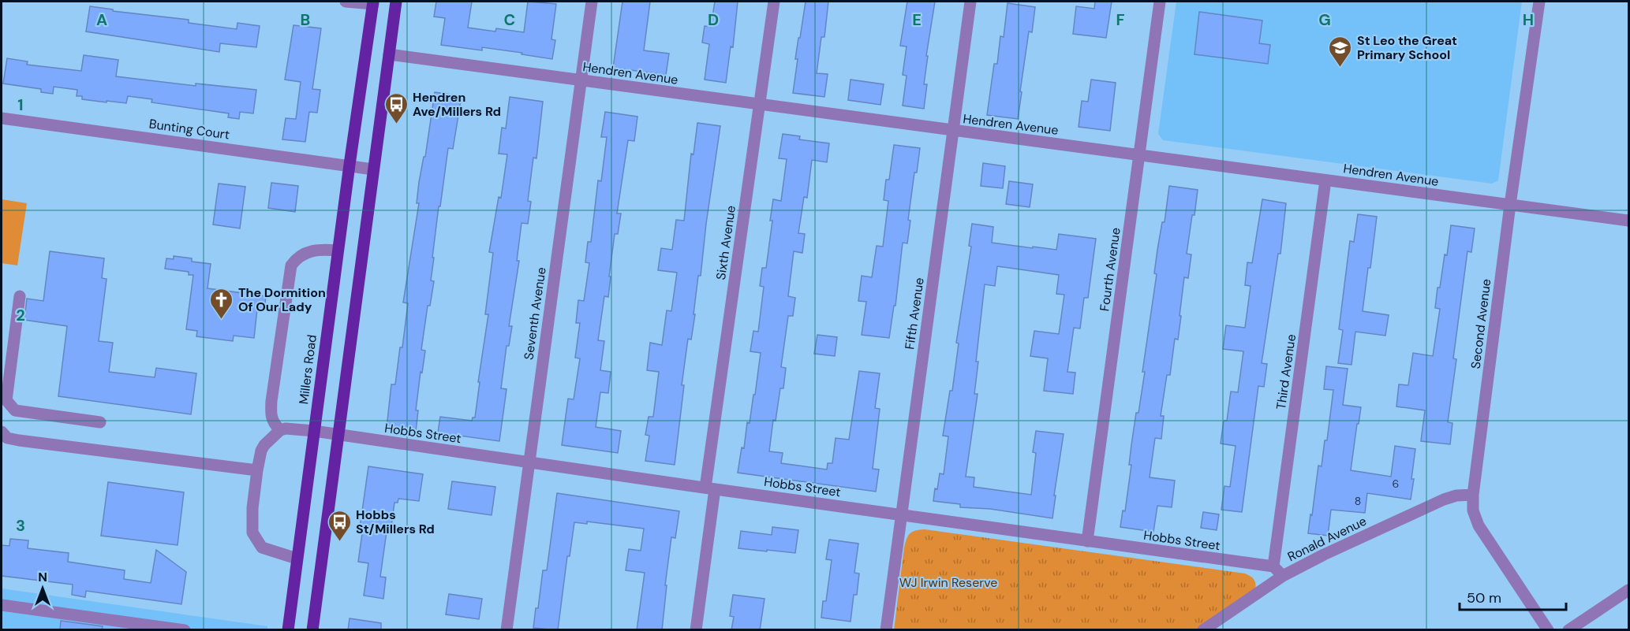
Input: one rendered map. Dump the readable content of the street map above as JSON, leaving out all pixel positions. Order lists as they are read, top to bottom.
{
  "streets": {
    "main road": ["Millers Road"],
    "street": [
      "Hendren Avenue",
      "Bunting Court",
      "Sixth Avenue",
      "Fourth Avenue",
      "Seventh Avenue",
      "Fifth Avenue",
      "Second Avenue",
      "Third Avenue",
      "Hobbs Street",
      "Ronald Avenue"
    ]
  },
  "crossings": [
    ["Hendren Avenue", "Sixth Avenue"],
    ["Hendren Avenue", "Fourth Avenue"],
    ["Hendren Avenue", "Seventh Avenue"],
    ["Hendren Avenue", "Fifth Avenue"],
    ["Hendren Avenue", "Second Avenue"],
    ["Hendren Avenue", "Third Avenue"],
    ["Bunting Court", "Millers Road"],
    ["Sixth Avenue", "Hobbs Street"],
    ["Fourth Avenue", "Hobbs Street"],
    ["Seventh Avenue", "Hobbs Street"],
    ["Fifth Avenue", "Hobbs Street"],
    ["Second Avenue", "Ronald Avenue"],
    ["Millers Road", "Hobbs Street"],
    ["Third Avenue", "Hobbs Street"]
  ],
  "parks": ["WJ Irwin Reserve"],
  "places": {
    "school or university": ["St Leo the Great Primary School"],
    "bus stop": ["Hendren Ave/Millers Rd", "Hobbs St/Millers Rd"],
    "church": ["The Dormition Of Our Lady"]
  },
  "house_numbers": ["6", "8"],
  "scale_bar": "50 m",
  "north": "top",
  "grid": {
    "columns": [
      "A",
      "B",
      "C",
      "D",
      "E",
      "F",
      "G",
      "H"
    ],
    "rows": ["1", "2", "3"]
  }
}
